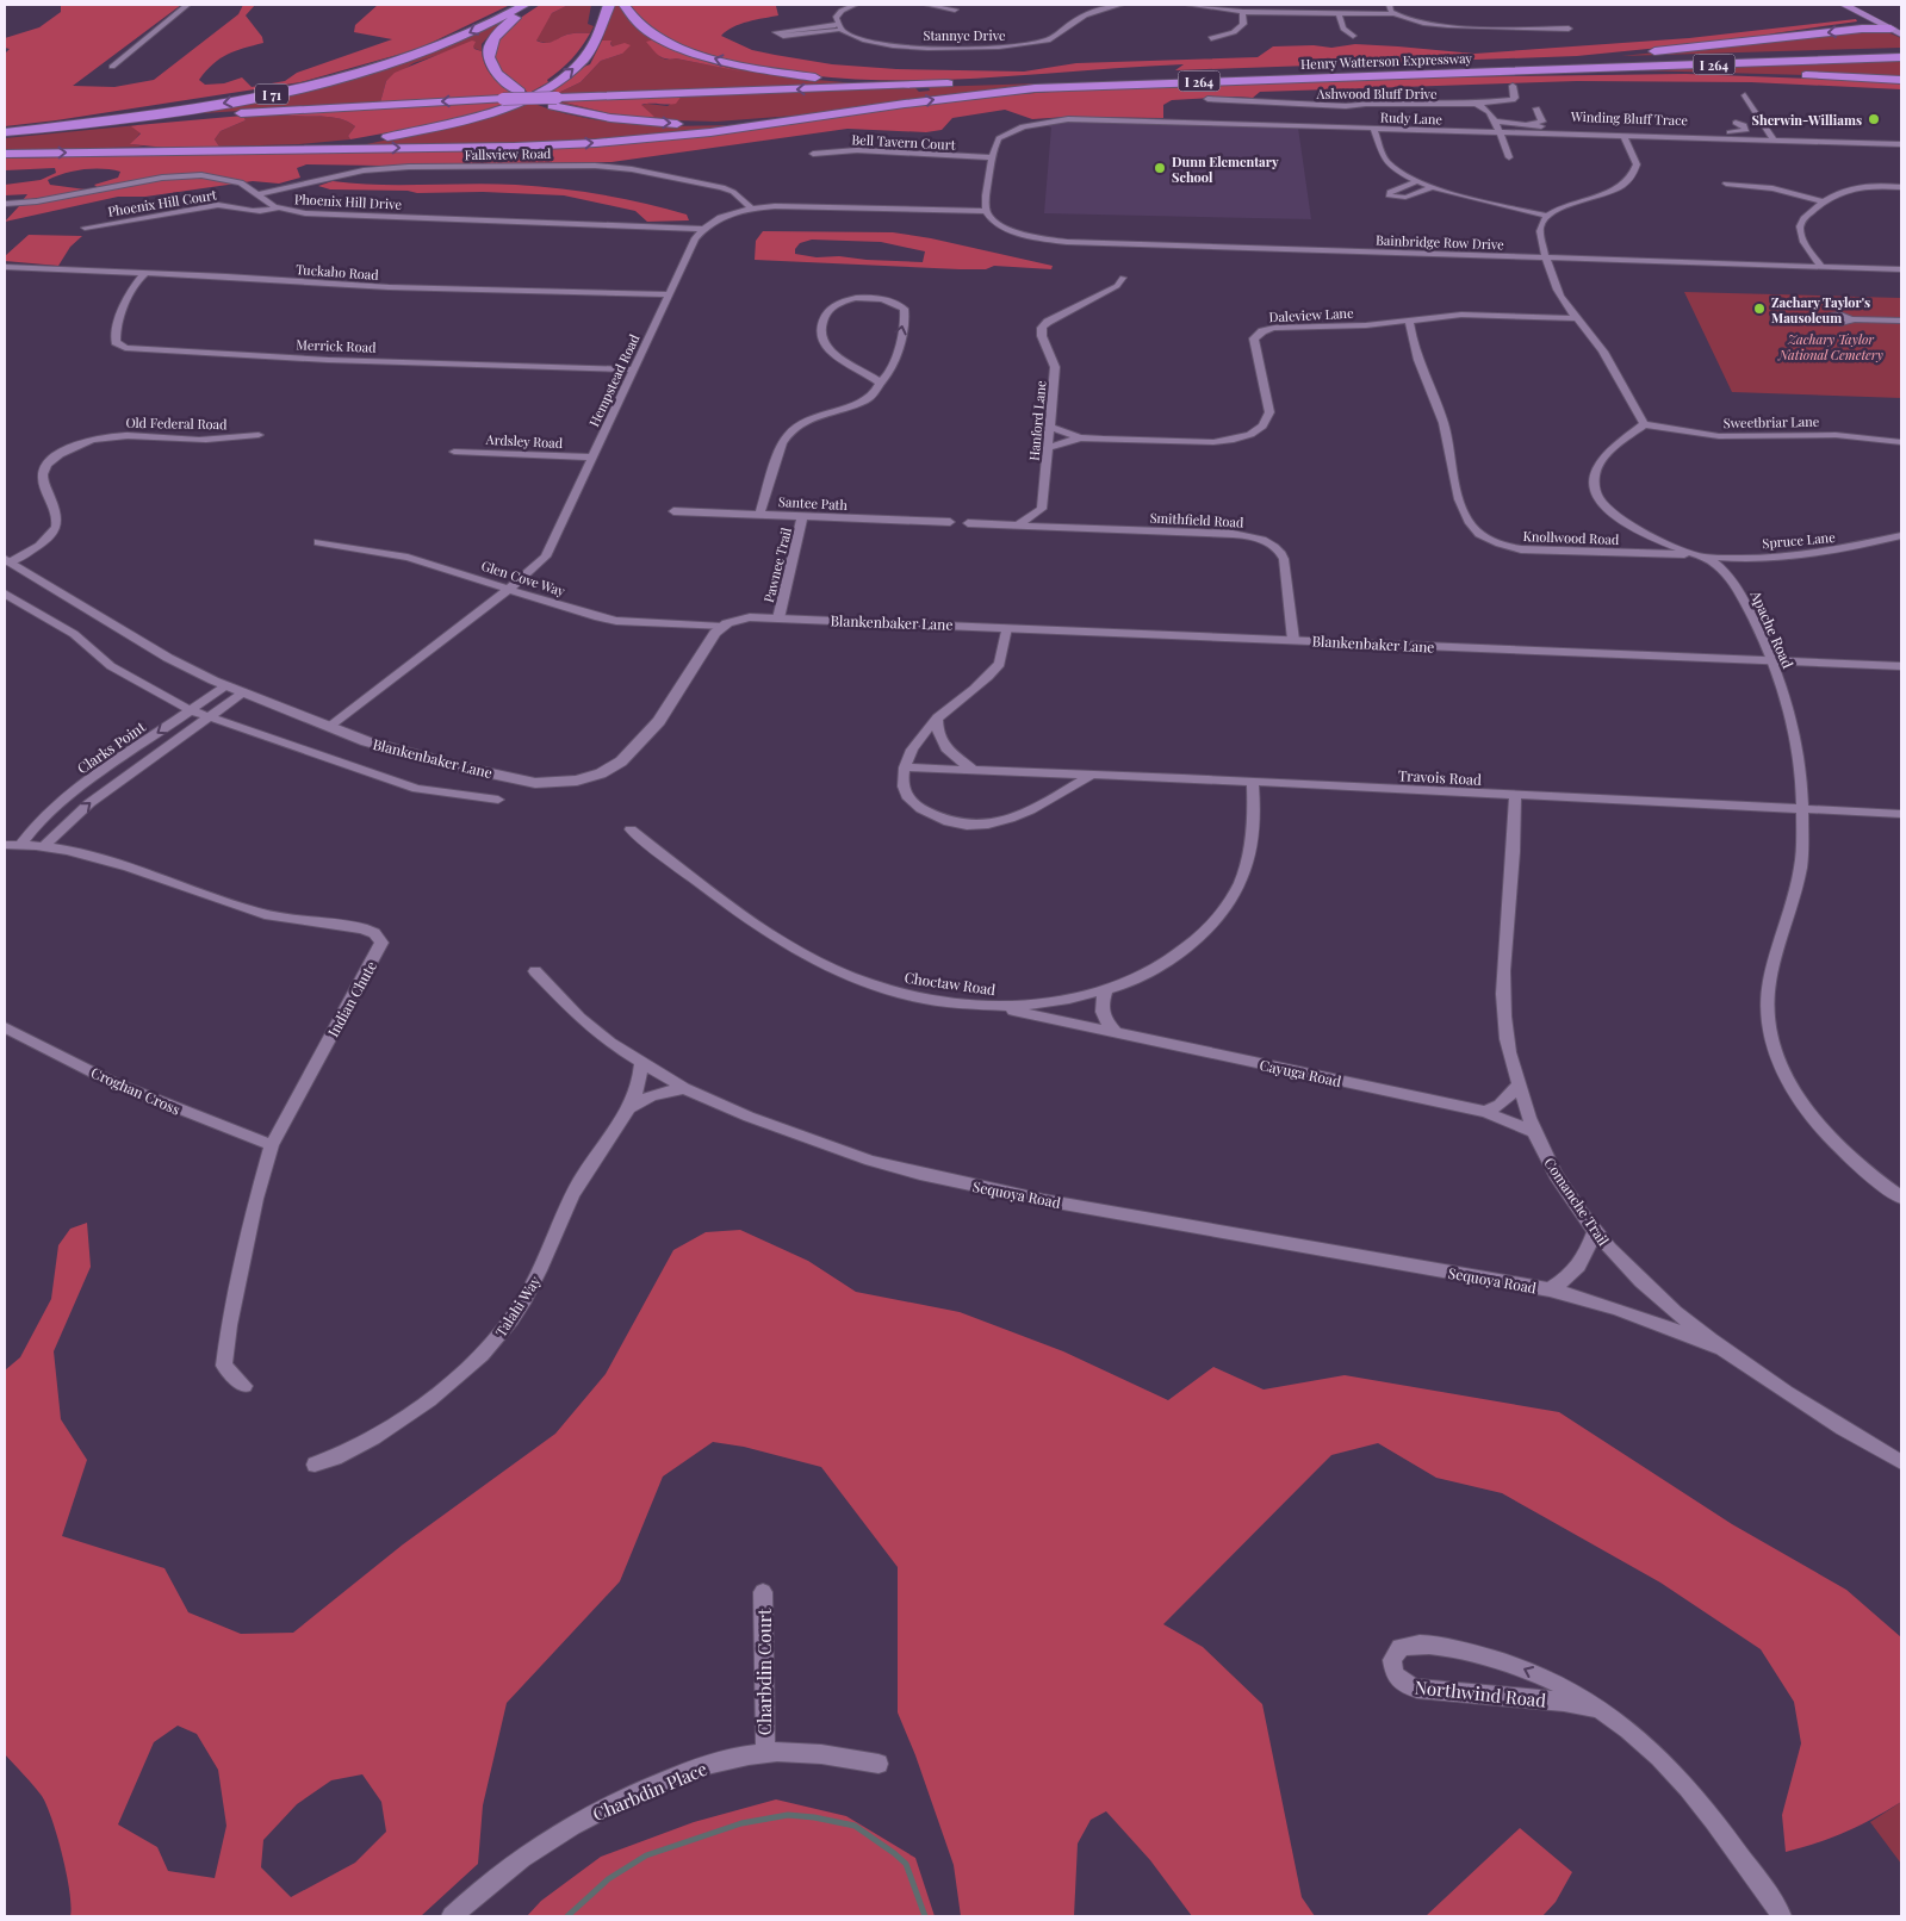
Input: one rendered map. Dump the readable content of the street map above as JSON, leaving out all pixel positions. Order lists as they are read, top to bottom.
{
  "streets": {
    "highway": ["Henry Watterson Expressway", "I 264", "I 71"],
    "street": [
      "Stannye Drive",
      "Ashwood Bluff Drive",
      "Rudy Lane",
      "Winding Bluff Trace",
      "Bell Tavern Court",
      "Fallsview Road",
      "Phoenix Hill Drive",
      "Phoenix Hill Court",
      "Bainbridge Row Drive",
      "Tuckaho Road",
      "Daleview Lane",
      "Merrick Road",
      "Hempstead Road",
      "Hanford Lane",
      "Sweetbriar Lane",
      "Old Federal Road",
      "Ardsley Road",
      "Santee Path",
      "Smithfield Road",
      "Knollwood Road",
      "Spruce Lane",
      "Pawnee Trail",
      "Glen Cove Way",
      "Blankenbaker Lane",
      "Apache Road",
      "Clarks Point",
      "Travois Road",
      "Choctaw Road",
      "Indian Chute",
      "Cayuga Road",
      "Croghan Cross",
      "Sequoya Road",
      "Comanche Trail",
      "Talahi Way",
      "Charbdin Court",
      "Northwind Road",
      "Charbdin Place"
    ]
  },
  "crossings": [
    ["Rudy Lane", "Bell Tavern Court"],
    ["Rudy Lane", "Bainbridge Row Drive"],
    ["Fallsview Road", "Phoenix Hill Drive"],
    ["Phoenix Hill Drive", "Phoenix Hill Court"],
    ["Phoenix Hill Drive", "Hempstead Road"],
    ["Tuckaho Road", "Merrick Road"],
    ["Tuckaho Road", "Hempstead Road"],
    ["Daleview Lane", "Hanford Lane"],
    ["Daleview Lane", "Knollwood Road"],
    ["Merrick Road", "Hempstead Road"],
    ["Hempstead Road", "Ardsley Road"],
    ["Hempstead Road", "Glen Cove Way"],
    ["Hempstead Road", "Blankenbaker Lane"],
    ["Sweetbriar Lane", "Apache Road"],
    ["Old Federal Road", "Blankenbaker Lane"],
    ["Santee Path", "Pawnee Trail"],
    ["Smithfield Road", "Blankenbaker Lane"],
    ["Knollwood Road", "Spruce Lane"],
    ["Knollwood Road", "Apache Road"],
    ["Spruce Lane", "Apache Road"],
    ["Pawnee Trail", "Blankenbaker Lane"],
    ["Glen Cove Way", "Blankenbaker Lane"],
    ["Blankenbaker Lane", "Apache Road"],
    ["Blankenbaker Lane", "Clarks Point"],
    ["Apache Road", "Travois Road"],
    ["Clarks Point", "Indian Chute"],
    ["Travois Road", "Choctaw Road"],
    ["Travois Road", "Comanche Trail"],
    ["Choctaw Road", "Cayuga Road"],
    ["Indian Chute", "Croghan Cross"],
    ["Cayuga Road", "Comanche Trail"],
    ["Sequoya Road", "Comanche Trail"],
    ["Sequoya Road", "Talahi Way"],
    ["Charbdin Court", "Charbdin Place"]
  ],
  "parks": ["Zachary Taylor National Cemetery"],
  "places": ["Sherwin-Williams", "Dunn Elementary School", "Zachary Taylor's Mausoleum"]
}
